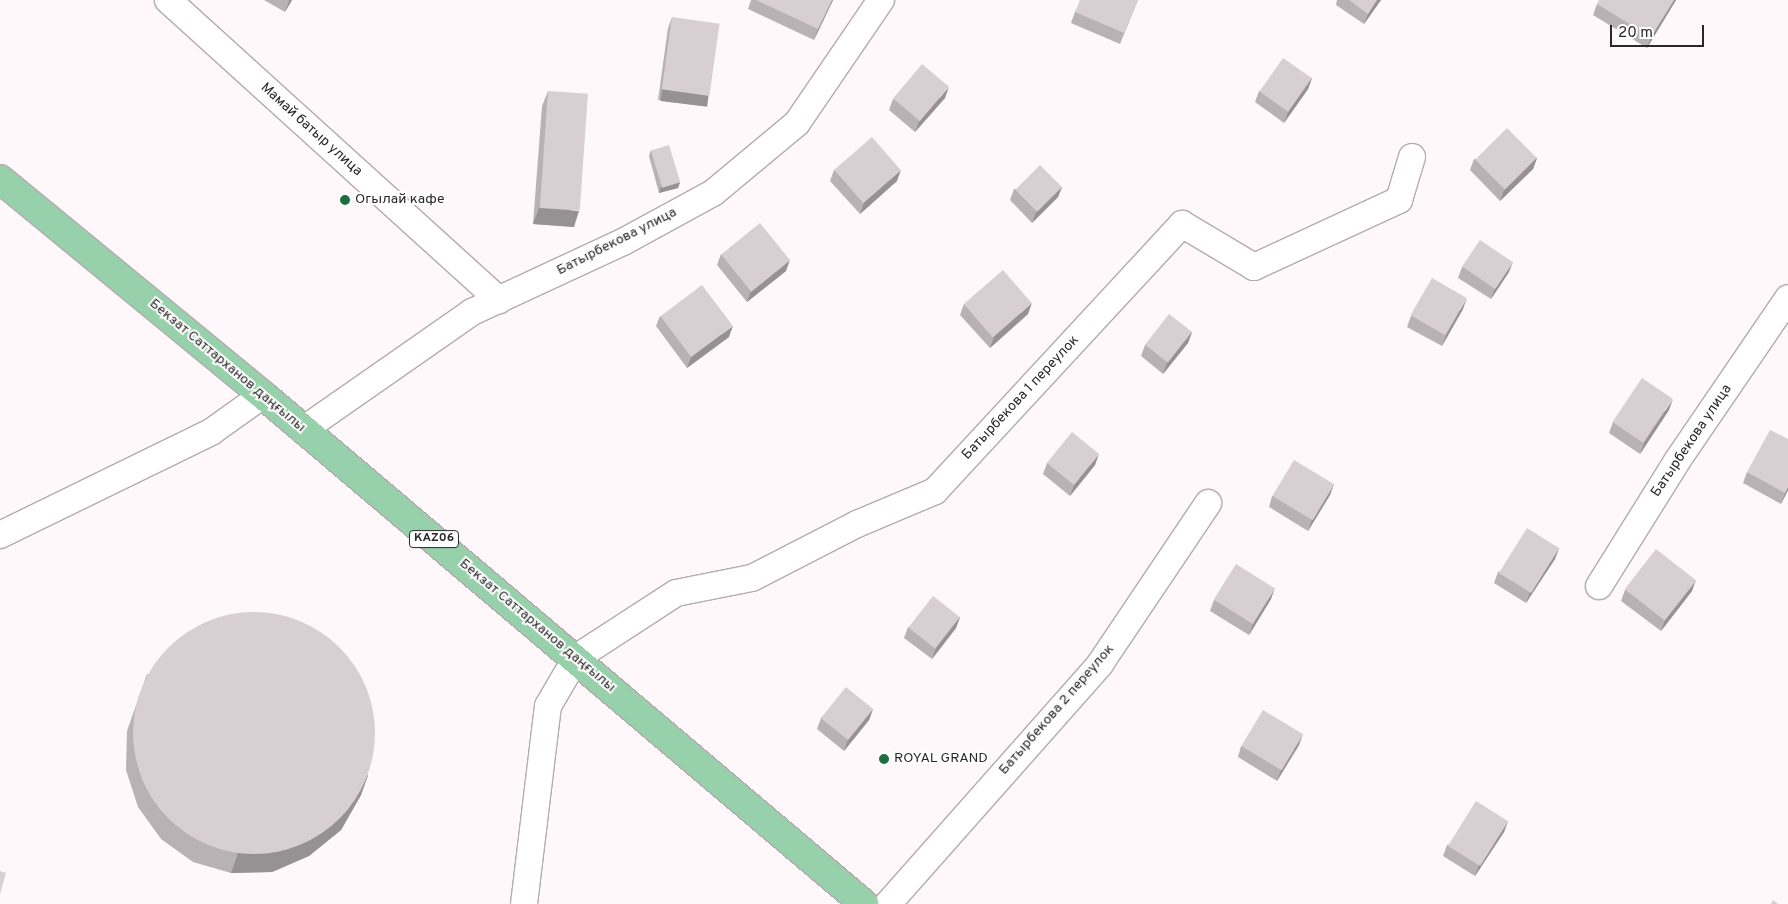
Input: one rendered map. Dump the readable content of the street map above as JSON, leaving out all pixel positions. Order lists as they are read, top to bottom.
{
  "streets": {
    "main road": ["Бекзат Саттарханов даңғылы", "KАZ06"],
    "street": [
      "Мамай батыр улица",
      "Батырбекова улица",
      "Батырбекова 1 переулок",
      "Батырбекова 2 переулок"
    ]
  },
  "crossings": [
    ["Мамай батыр улица", "Батырбекова улица"],
    ["Батырбекова улица", "Бекзат Саттарханов даңғылы"],
    ["Бекзат Саттарханов даңғылы", "Батырбекова 1 переулок"]
  ],
  "places": ["Огылай кафе", "ROYAL GRAND"],
  "scale_bar": "20 m"
}
